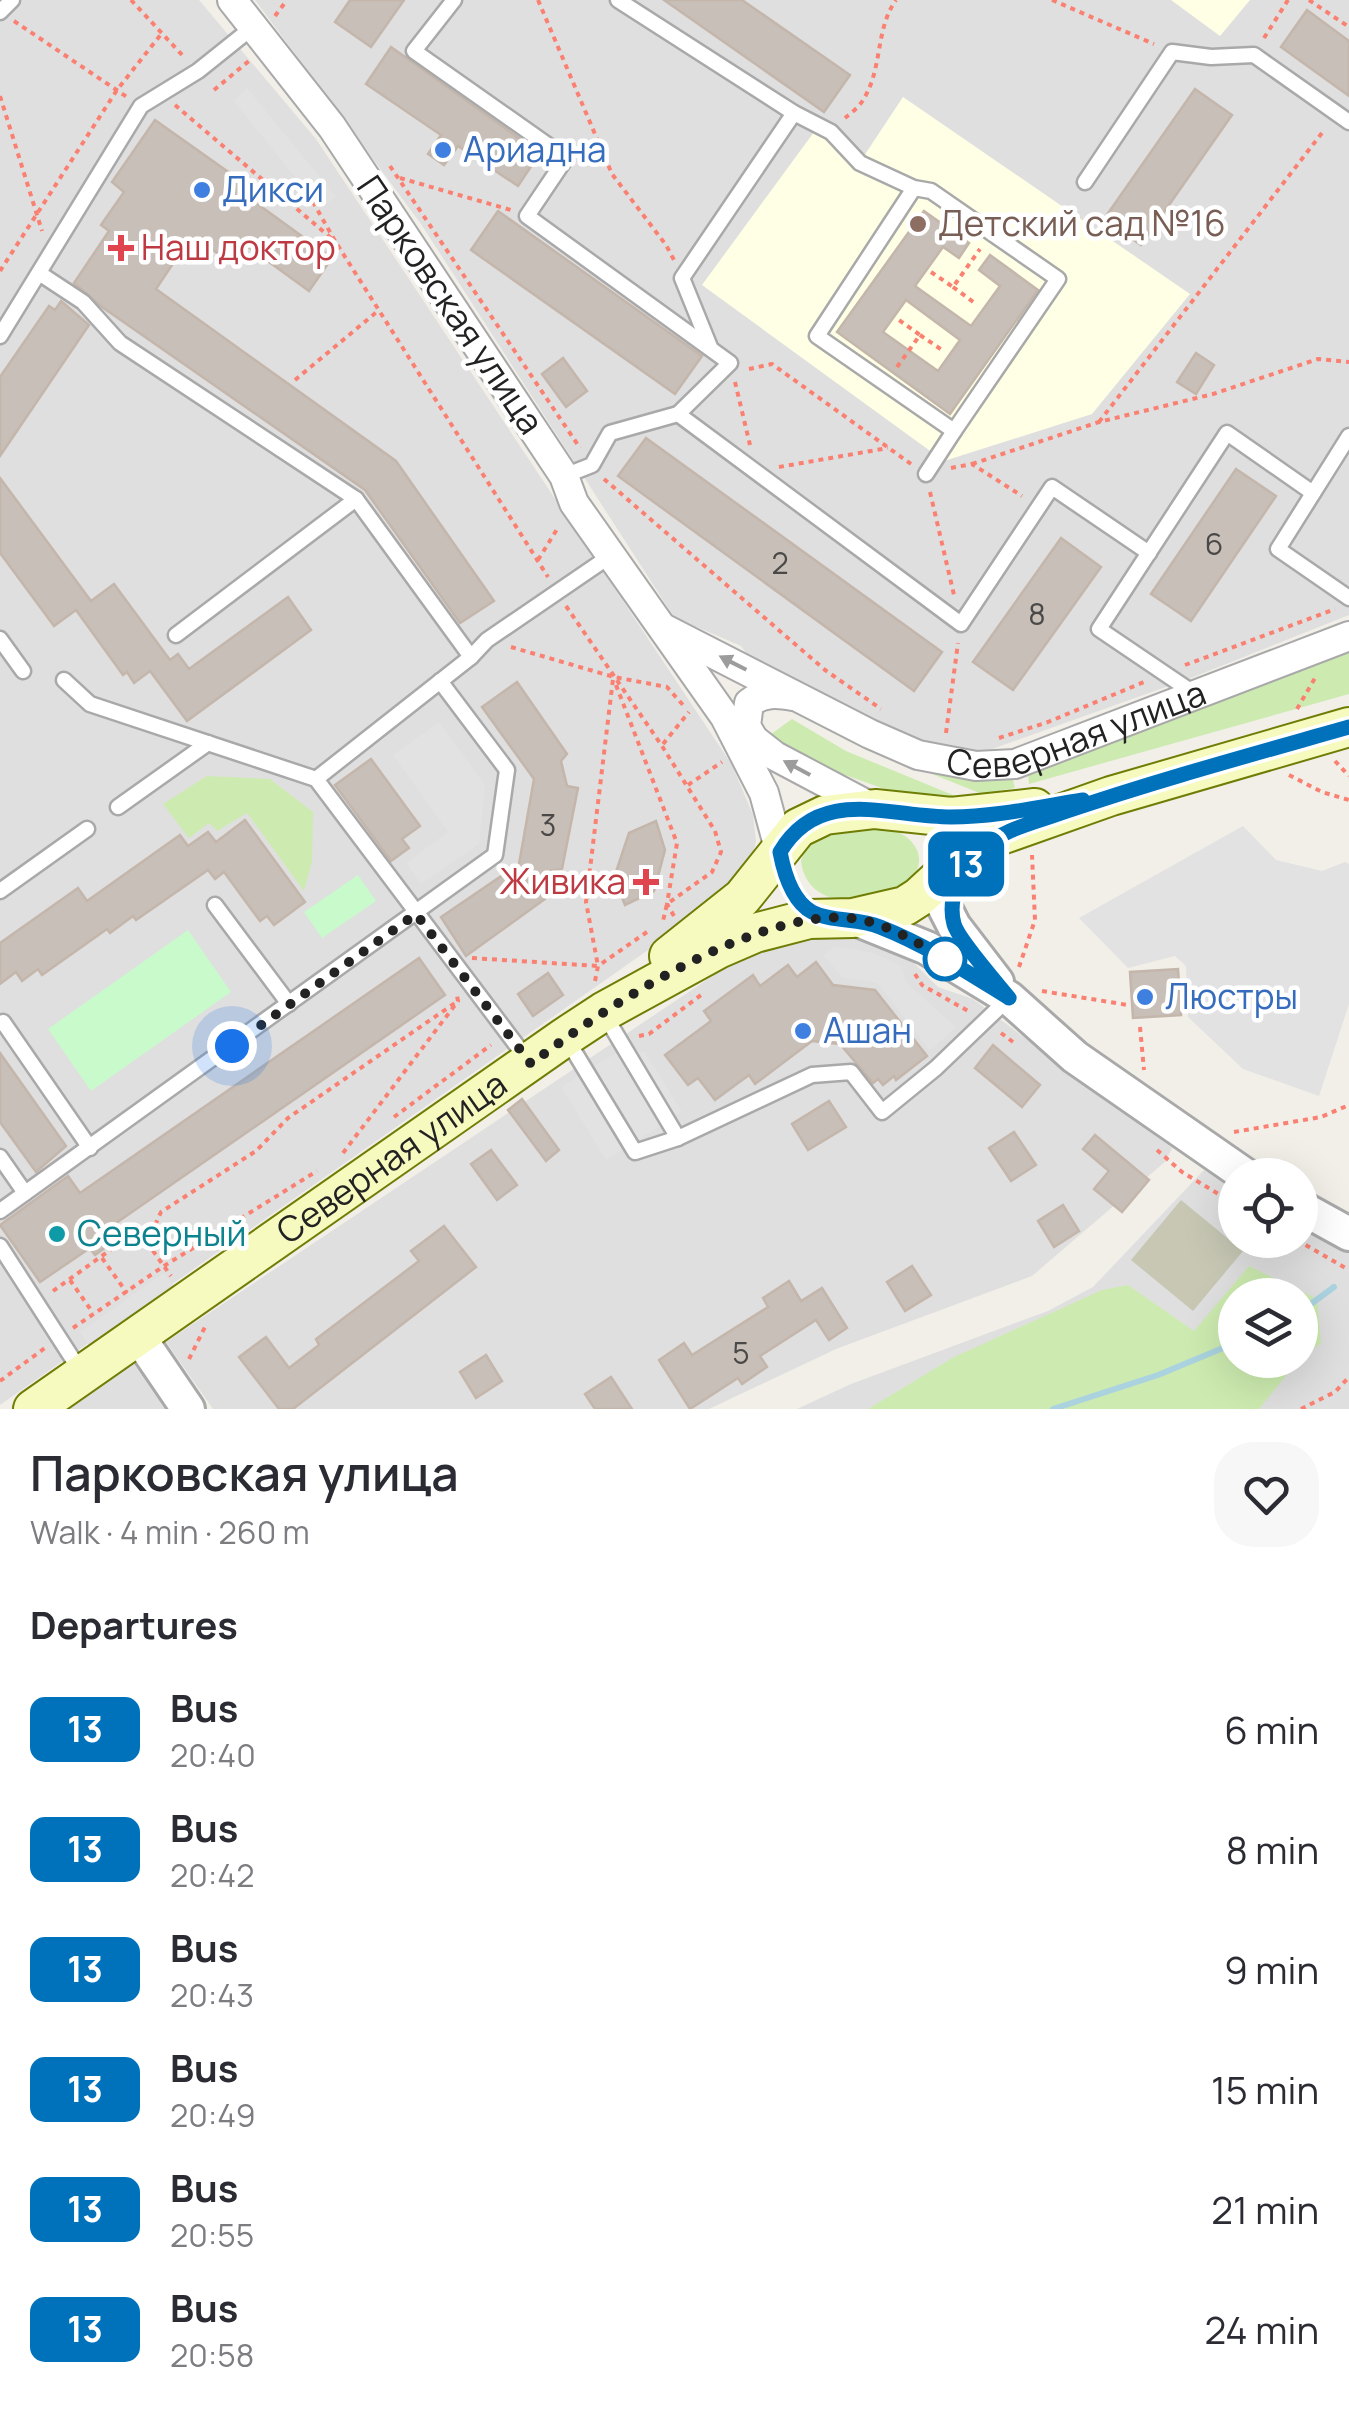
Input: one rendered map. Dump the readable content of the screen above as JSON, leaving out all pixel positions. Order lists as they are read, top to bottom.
{
  "streets": {
    "main road": ["Северная улица"],
    "street": ["Парковская улица"]
  },
  "crossings": [
    ["Парковская улица", "Северная улица"]
  ],
  "places": {
    "other": [
      "Ариадна",
      "Дикси",
      "Детский сад №16",
      "Люстры",
      "Ашан",
      "Северный"
    ],
    "health": ["Наш доктор", "Живика"]
  },
  "lines": ["bus line 13"],
  "house_numbers": [
    "6",
    "2",
    "8",
    "3",
    "5"
  ],
  "page": {
    "on_map": "13",
    "heading": [
      ["Парковская улица", "Walk · 4 min · 260 m"],
      "Departures"
    ],
    "list": [
      {
        "mark": "13",
        "name": "Bus",
        "note": "20:40",
        "value": "6 min"
      },
      {
        "mark": "13",
        "name": "Bus",
        "note": "20:42",
        "value": "8 min"
      },
      {
        "mark": "13",
        "name": "Bus",
        "note": "20:43",
        "value": "9 min"
      },
      {
        "mark": "13",
        "name": "Bus",
        "note": "20:49",
        "value": "15 min"
      },
      {
        "mark": "13",
        "name": "Bus",
        "note": "20:55",
        "value": "21 min"
      },
      {
        "mark": "13",
        "name": "Bus",
        "note": "20:58",
        "value": "24 min"
      }
    ]
  }
}
